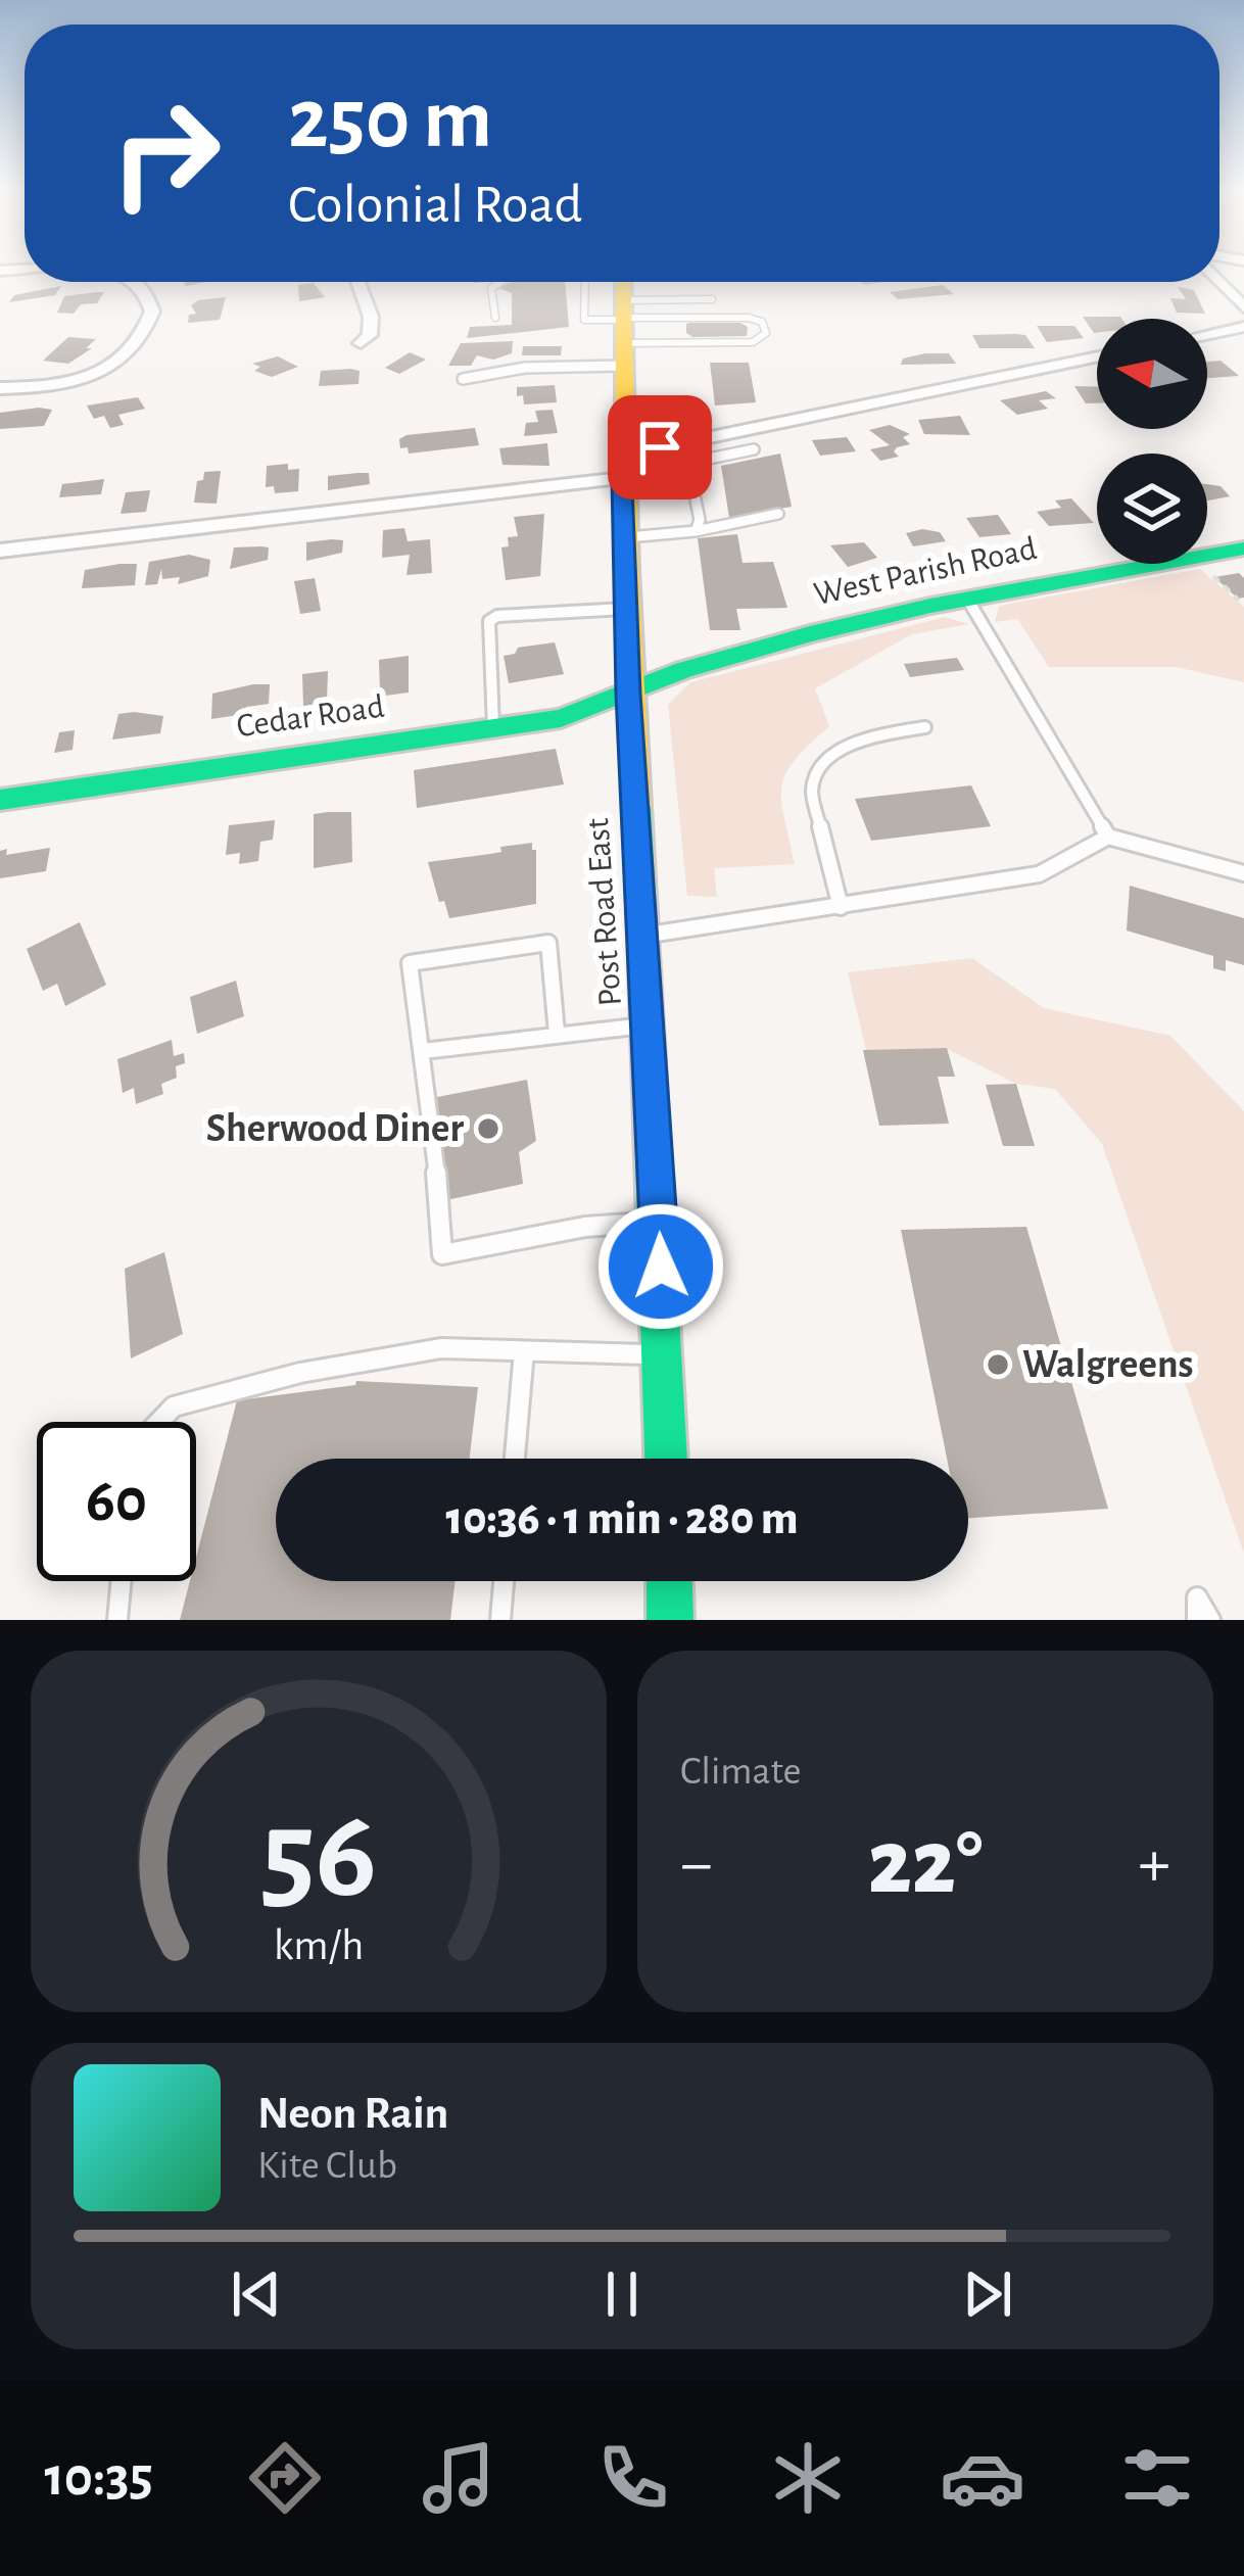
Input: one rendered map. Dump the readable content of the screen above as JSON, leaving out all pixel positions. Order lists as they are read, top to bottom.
{
  "streets": {
    "main road": ["West Parish Road", "Cedar Road", "Post Road East"]
  },
  "crossings": [
    ["West Parish Road", "Cedar Road"],
    ["West Parish Road", "Post Road East"],
    ["Cedar Road", "Post Road East"]
  ],
  "places": ["Sherwood Diner", "Walgreens"],
  "north": "left",
  "page": {
    "turn": ["250 m", "Colonial Road"],
    "limit": "60",
    "trip": "10:36 · 1 min · 280 m",
    "tile": "Climate",
    "heat": ["−", "22°", "+"],
    "song": ["Neon Rain", "Kite Club"],
    "tabs": "10:35",
    "gauge": ["56", "km/h"]
  }
}
